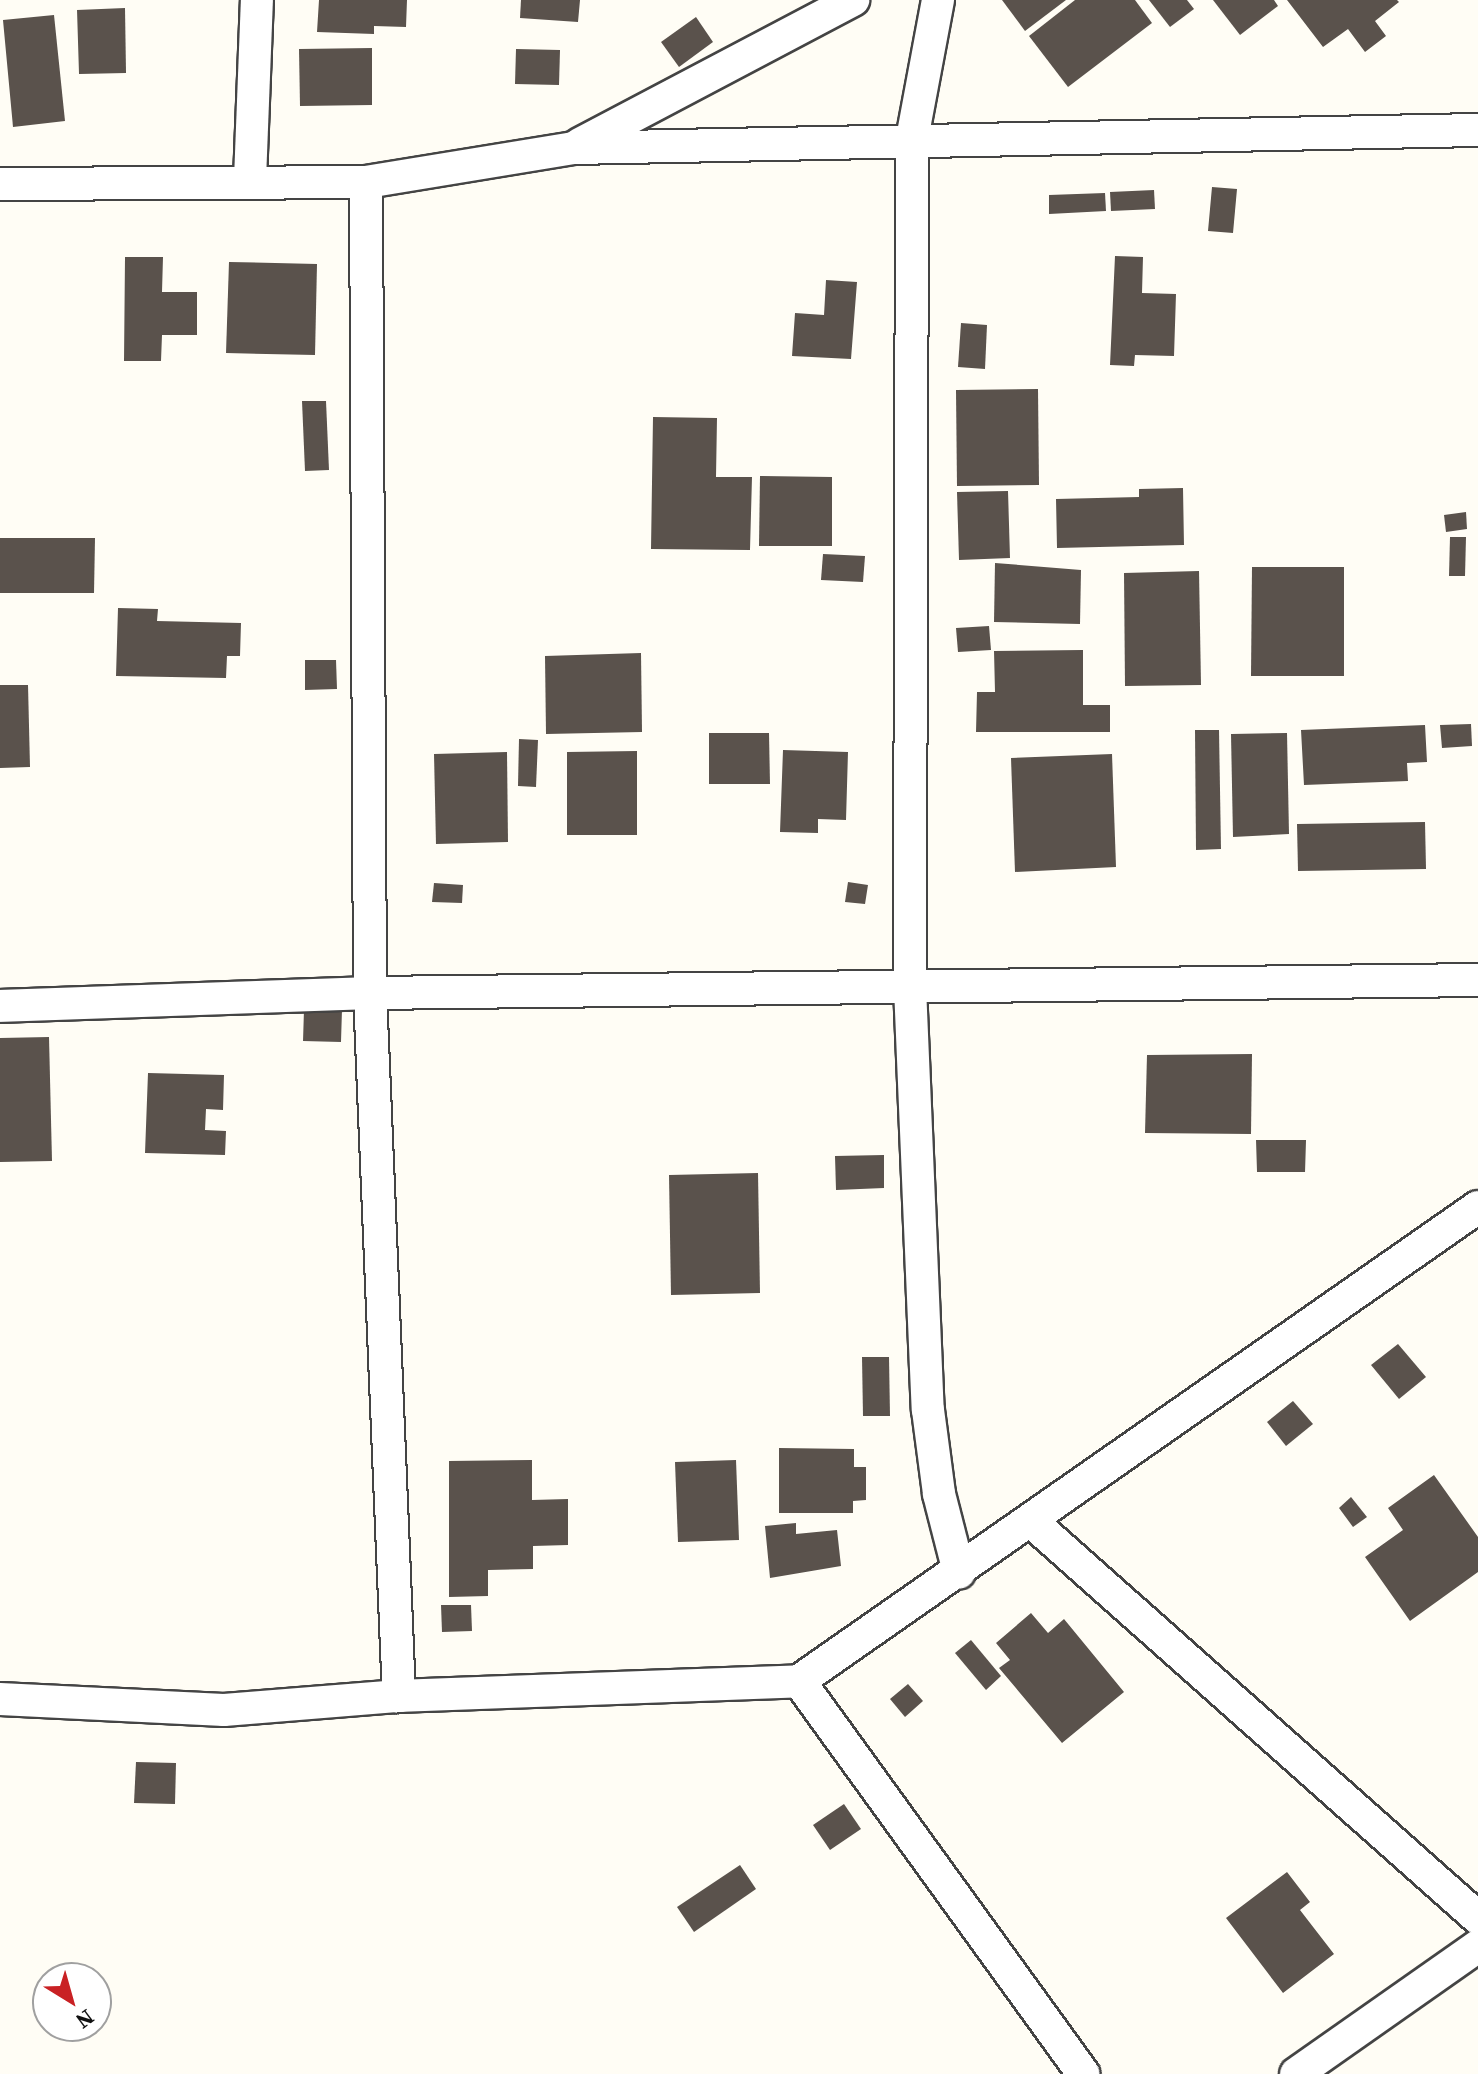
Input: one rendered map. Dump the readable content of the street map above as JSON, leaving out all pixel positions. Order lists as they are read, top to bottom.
{
  "north": "bottom right"
}
